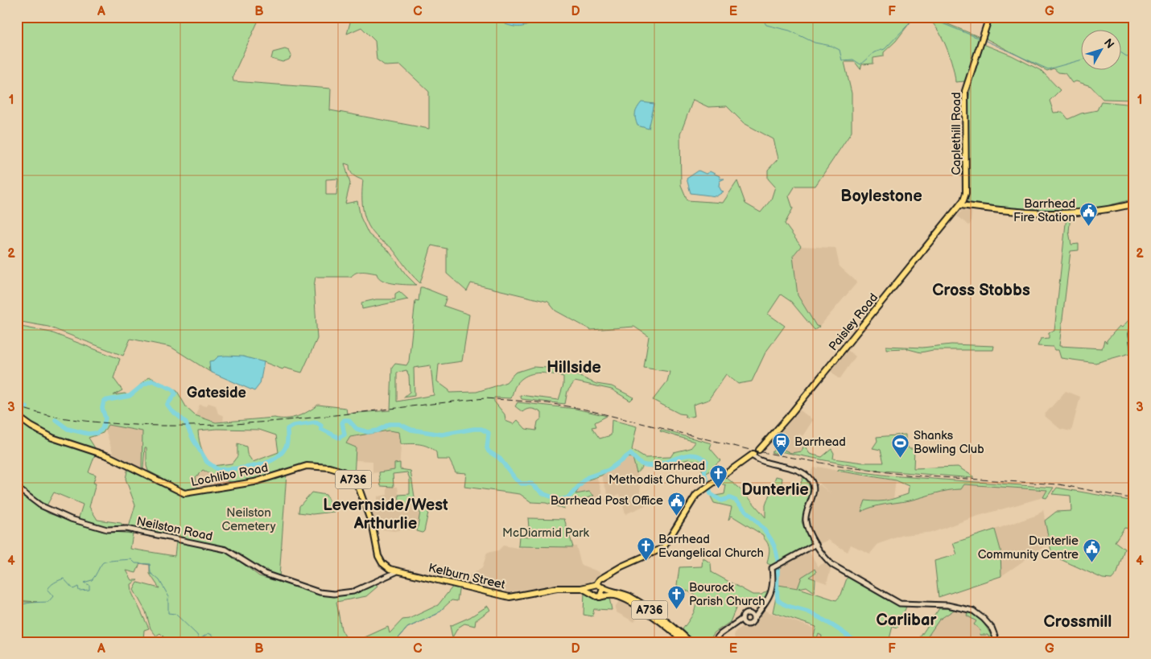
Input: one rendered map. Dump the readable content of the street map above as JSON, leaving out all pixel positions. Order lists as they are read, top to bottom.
{
  "streets": {
    "main road": [
      "Caplethill Road",
      "Paisley Road",
      "Lochlibo Road",
      "A736",
      "Kelburn Street"
    ],
    "street": ["Neilston Road"]
  },
  "crossings": [
    ["Caplethill Road", "Paisley Road"],
    ["Lochlibo Road", "Neilston Road"],
    ["Lochlibo Road", "Kelburn Street"],
    ["A736", "Kelburn Street"],
    ["Neilston Road", "Kelburn Street"]
  ],
  "districts": [
    "Boylestone",
    "Cross Stobbs",
    "Hillside",
    "Gateside",
    "Dunterlie",
    "Levernside/West Arthurlie",
    "Carlibar",
    "Crossmill"
  ],
  "parks": ["Neilston Cemetery", "McDiarmid Park"],
  "places": {
    "public building": ["Barrhead Fire Station", "Barrhead Post Office", "Dunterlie Community Centre"],
    "station": ["Barrhead"],
    "sports": ["Shanks Bowling Club"],
    "church": ["Barrhead Methodist Church", "Barrhead Evangelical Church", "Bourock Parish Church"]
  },
  "north": "top right",
  "grid": {
    "columns": [
      "A",
      "B",
      "C",
      "D",
      "E",
      "F",
      "G"
    ],
    "rows": [
      "1",
      "2",
      "3",
      "4"
    ]
  }
}
